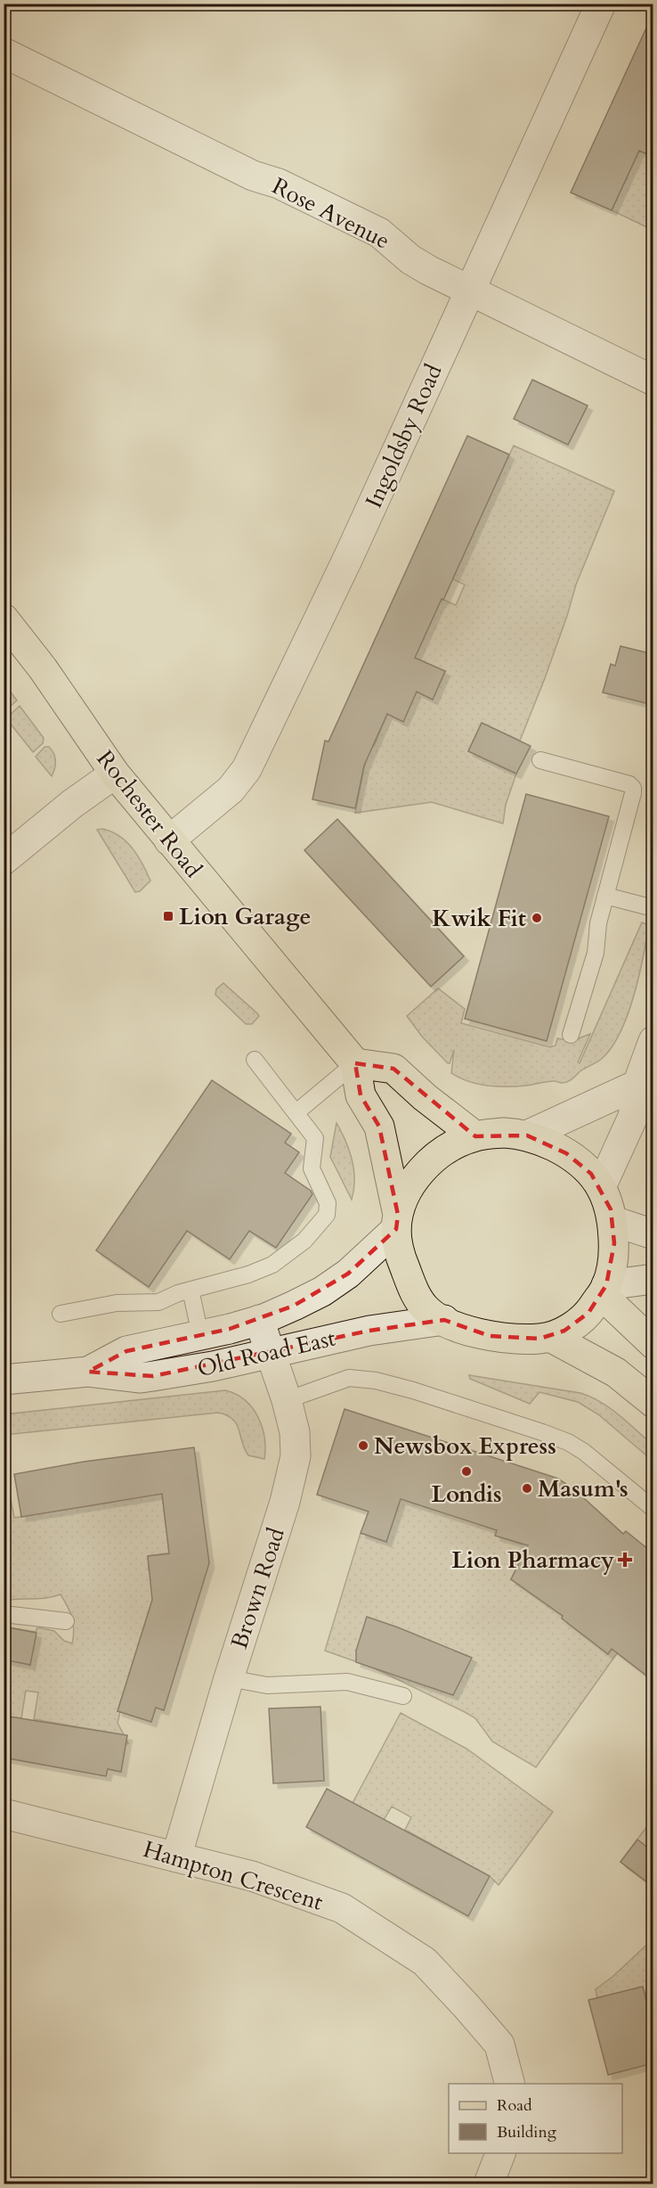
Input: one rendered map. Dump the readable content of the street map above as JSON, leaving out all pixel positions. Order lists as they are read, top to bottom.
{
  "streets": {
    "main road": ["Rochester Road"],
    "street": [
      "Rose Avenue",
      "Ingoldsby Road",
      "Old Road East",
      "Brown Road",
      "Hampton Crescent"
    ]
  },
  "crossings": [
    ["Rose Avenue", "Ingoldsby Road"],
    ["Ingoldsby Road", "Rochester Road"],
    ["Old Road East", "Brown Road"],
    ["Brown Road", "Hampton Crescent"]
  ],
  "places": {
    "transit": ["Lion Garage"],
    "other": [
      "Kwik Fit",
      "Newsbox Express",
      "Londis",
      "Masum's"
    ],
    "health": ["Lion Pharmacy"]
  },
  "legend": ["Road", "Building"]
}
